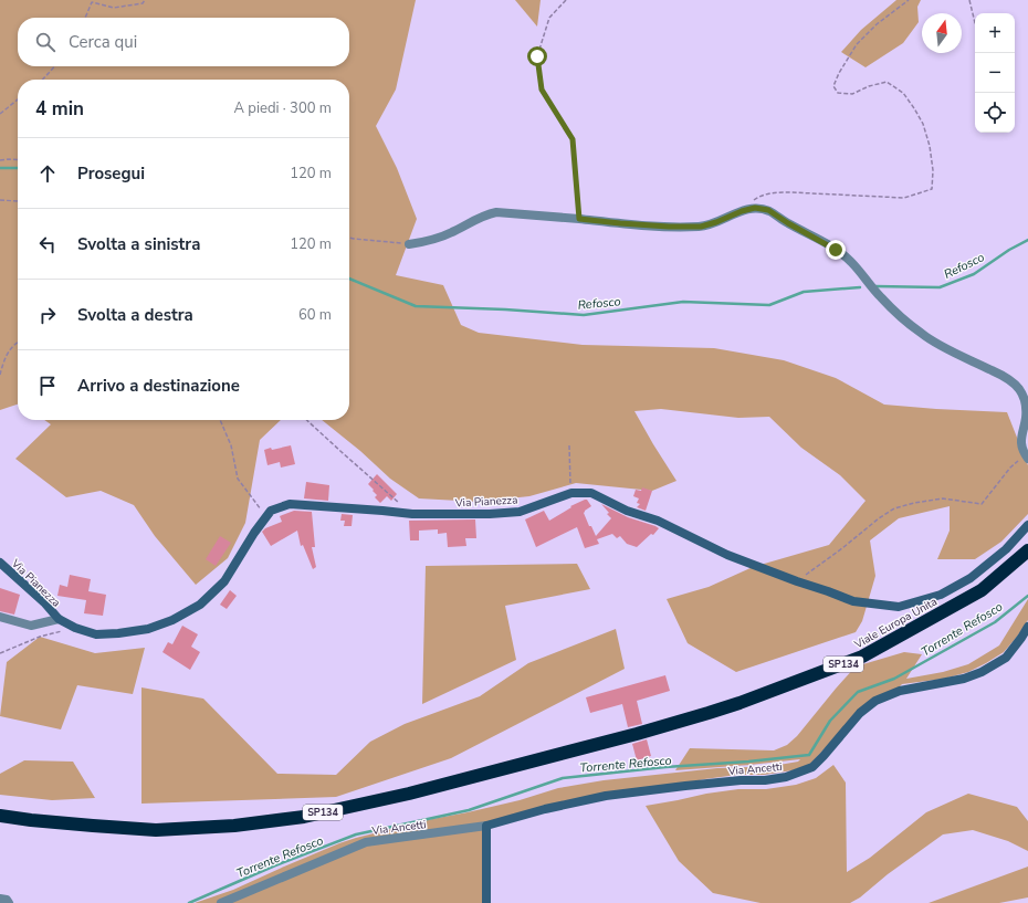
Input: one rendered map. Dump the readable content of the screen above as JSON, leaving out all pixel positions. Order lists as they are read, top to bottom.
{
  "streets": {
    "highway": ["Viale Europa Unita", "SP134"],
    "street": ["Via Pianezza", "Via Ancetti"]
  },
  "water": ["Refosco", "Torrente Refosco"],
  "north": "top",
  "page": {
    "map_buttons": ["+", "−"],
    "search": "Cerca qui",
    "heading": ["4 min", "A piedi · 300 m"],
    "list": [
      ["Prosegui", "120 m"],
      ["Svolta a sinistra", "120 m"],
      ["Svolta a destra", "60 m"],
      "Arrivo a destinazione"
    ]
  }
}
